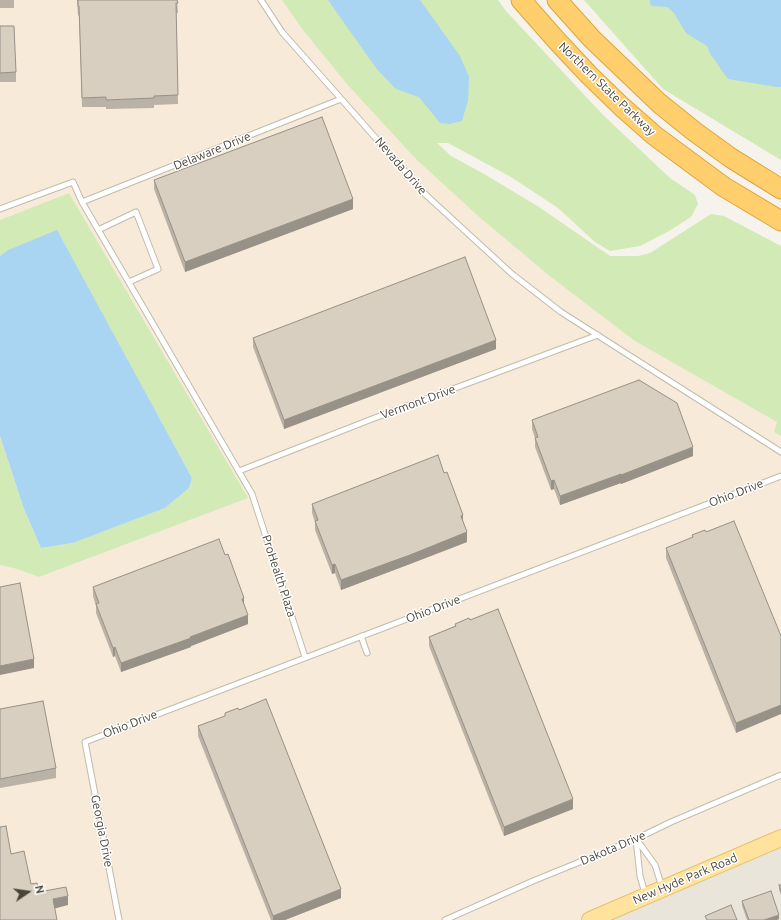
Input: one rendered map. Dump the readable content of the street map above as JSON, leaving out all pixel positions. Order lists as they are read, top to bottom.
{
  "streets": {
    "highway": ["Northern State Parkway"],
    "main road": ["New Hyde Park Road"],
    "lane": [
      "Delaware Drive",
      "Nevada Drive",
      "Vermont Drive",
      "Ohio Drive",
      "ProHealth Plaza",
      "Georgia Drive",
      "Dakota Drive"
    ]
  },
  "crossings": [
    ["Delaware Drive", "Nevada Drive"],
    ["Delaware Drive", "ProHealth Plaza"],
    ["Nevada Drive", "Vermont Drive"],
    ["Vermont Drive", "ProHealth Plaza"],
    ["Ohio Drive", "ProHealth Plaza"],
    ["Ohio Drive", "Georgia Drive"]
  ],
  "north": "right"
}
